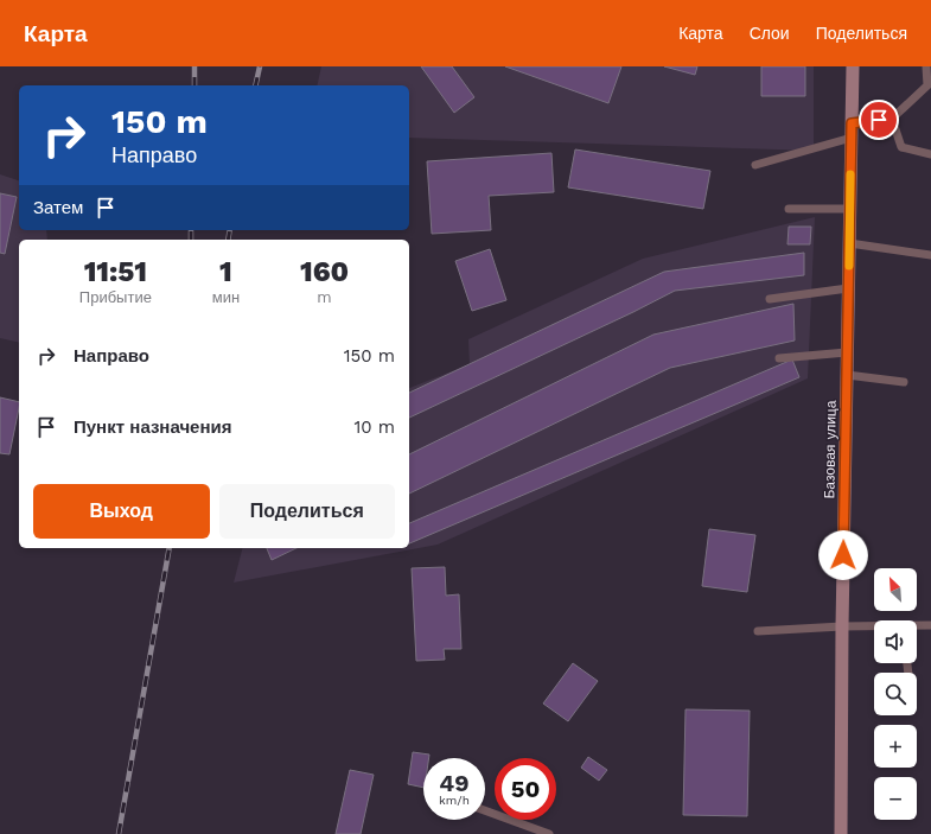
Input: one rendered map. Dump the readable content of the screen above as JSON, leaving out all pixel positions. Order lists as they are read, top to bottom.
{
  "streets": {
    "main road": ["Базовая улица"]
  },
  "north": "top left",
  "page": {
    "header": "Карта",
    "nav": ["Карта", "Слои", "Поделиться"],
    "turn": ["150 m", "Направо"],
    "then": "Затем",
    "eta": [
      "11:51",
      "Прибытие",
      "1",
      "мин",
      "160",
      "m"
    ],
    "list": [
      {
        "name": "Направо",
        "value": "150 m"
      },
      {
        "name": "Пункт назначения",
        "value": "10 m"
      }
    ],
    "buttons": ["Выход", "Поделиться"],
    "map_buttons": ["+", "−"],
    "speed": "49 km/h",
    "limit": "50"
  }
}
